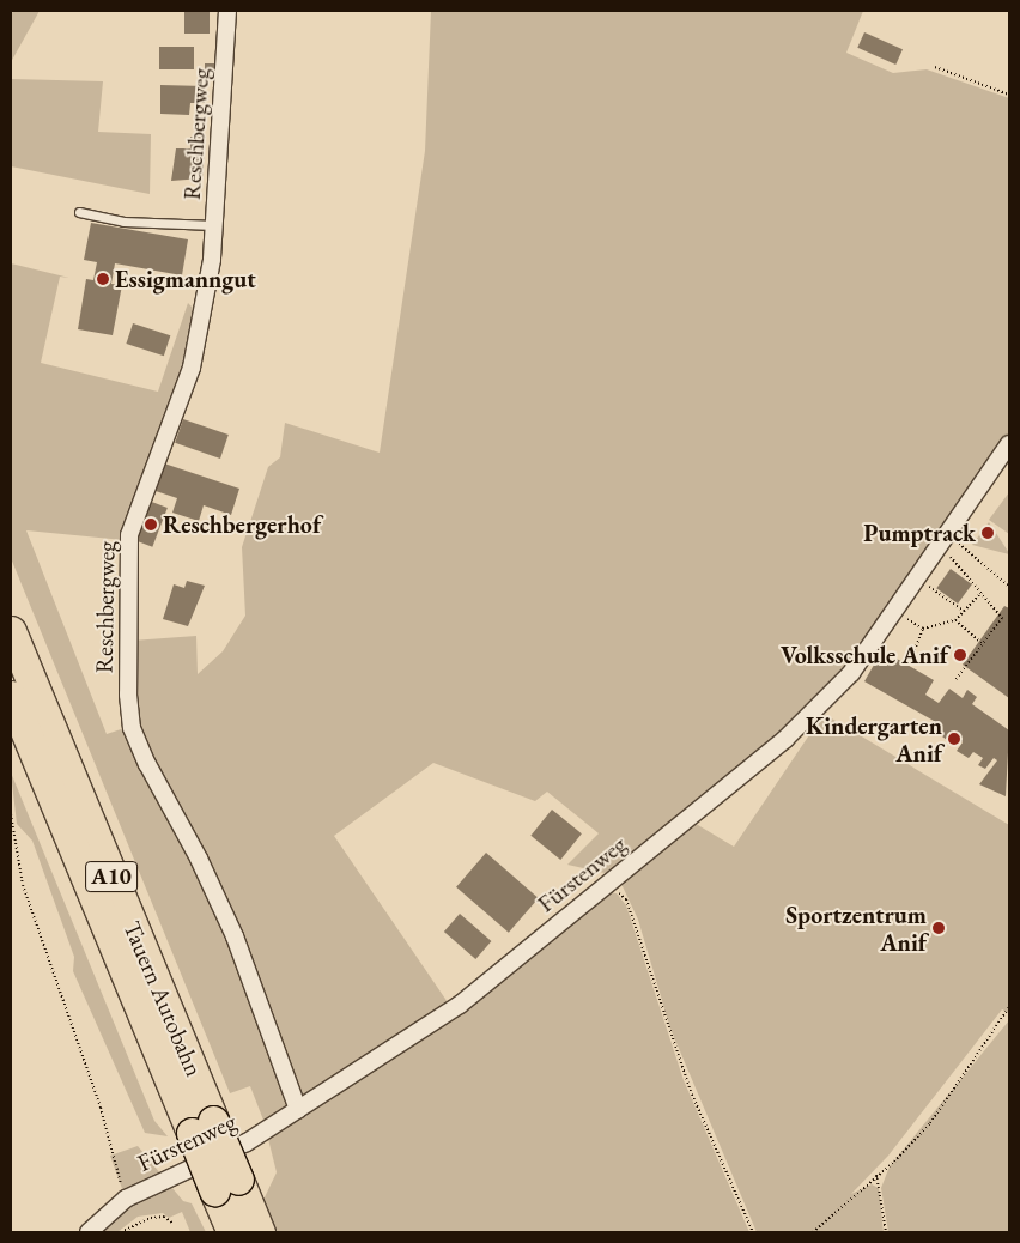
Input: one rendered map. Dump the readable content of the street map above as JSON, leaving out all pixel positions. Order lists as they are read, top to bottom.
{
  "streets": {
    "highway": ["A10", "Tauern Autobahn"],
    "street": ["Reschbergweg", "Fürstenweg"]
  },
  "crossings": [
    ["Reschbergweg", "Fürstenweg"]
  ],
  "places": [
    "Essigmanngut",
    "Reschbergerhof",
    "Pumptrack",
    "Volksschule Anif",
    "Kindergarten Anif",
    "Sportzentrum Anif"
  ]
}
